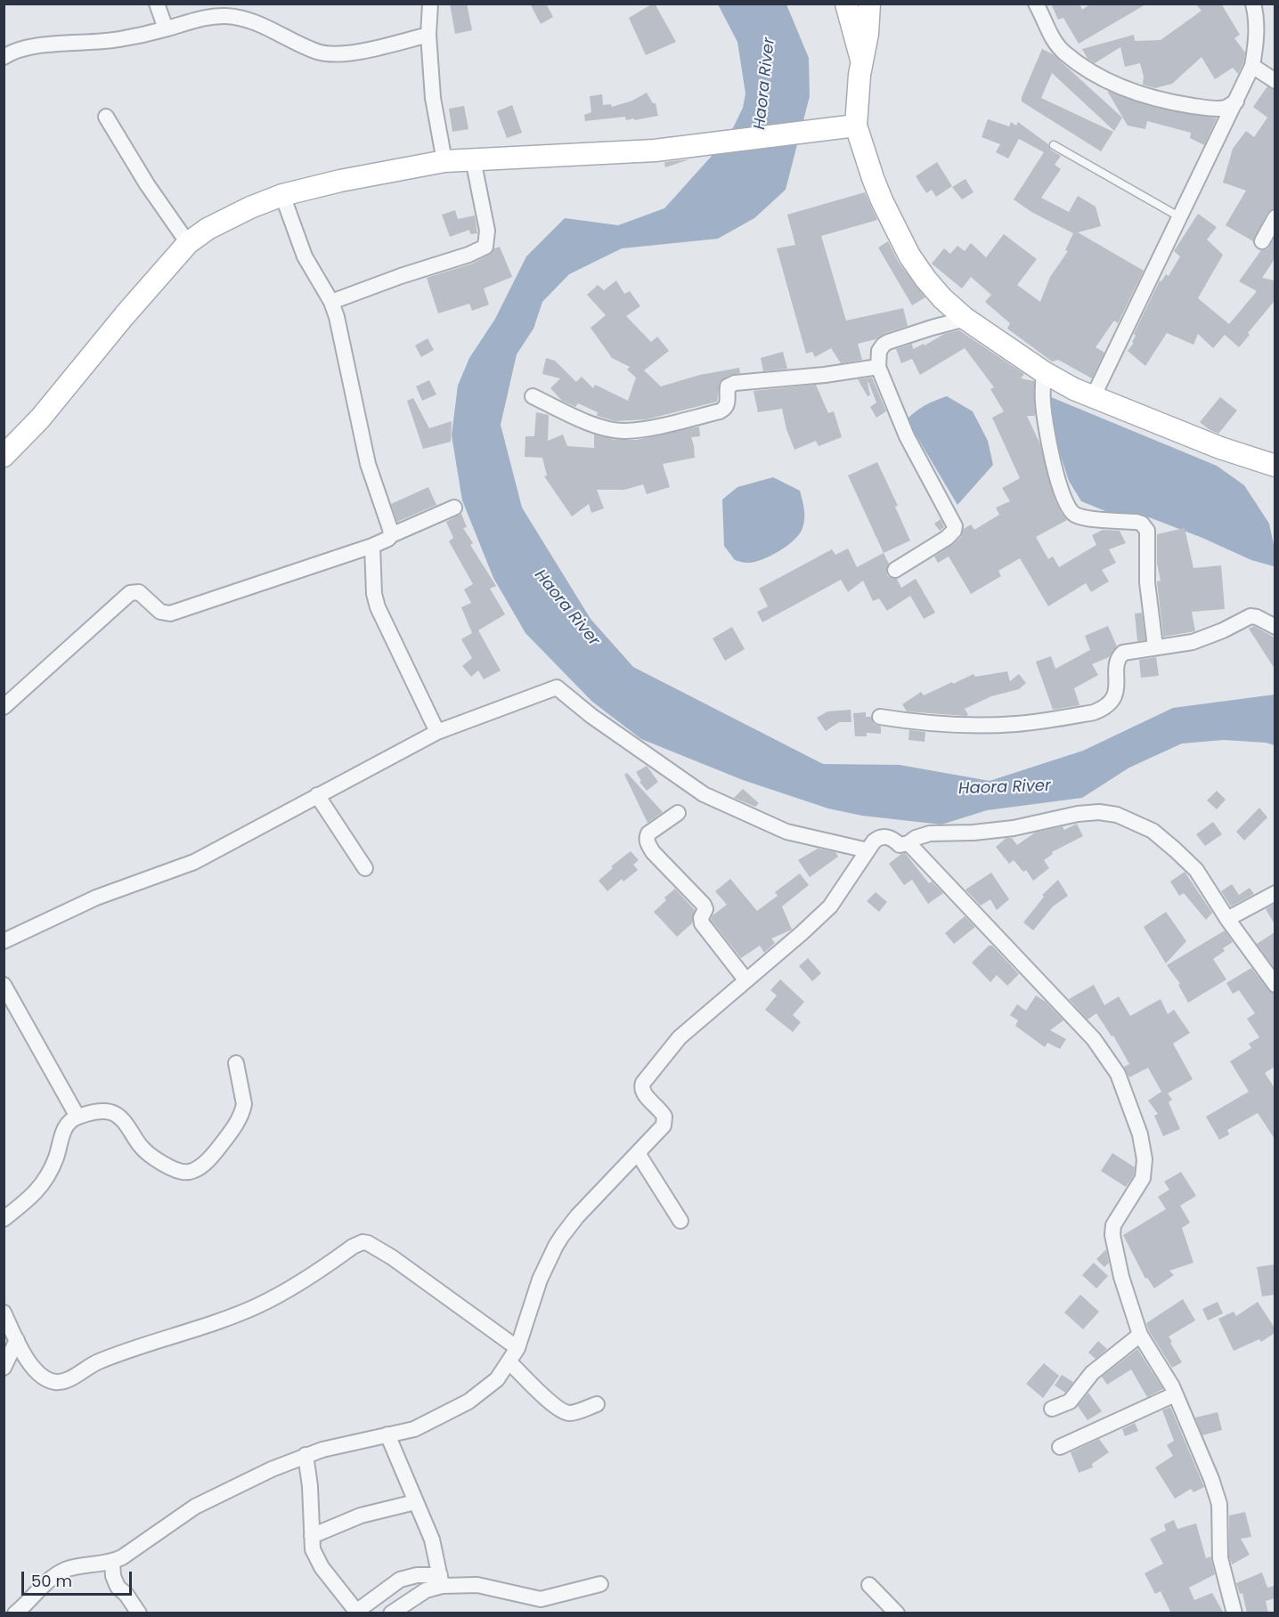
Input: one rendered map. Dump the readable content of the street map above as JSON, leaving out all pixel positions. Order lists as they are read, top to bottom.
{
  "water": ["Haora River"],
  "scale_bar": "50 m"
}
